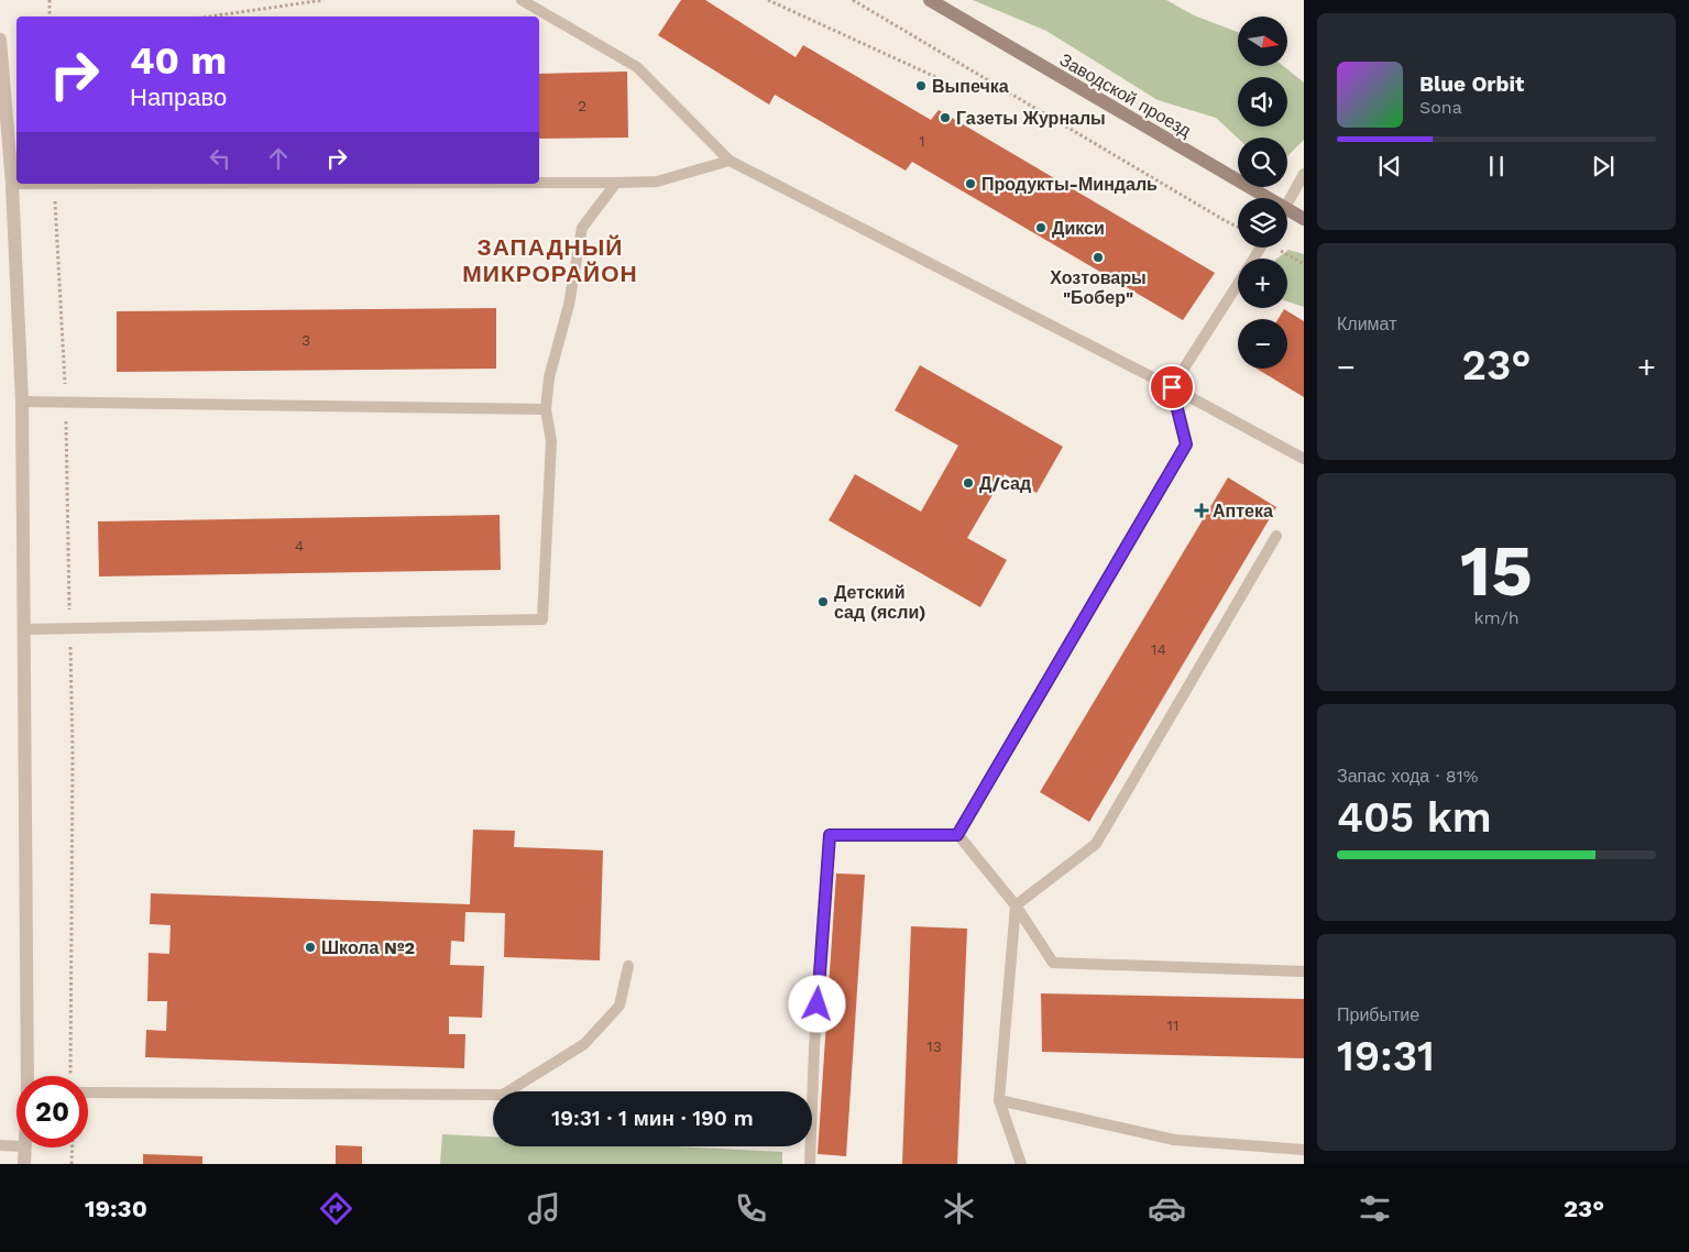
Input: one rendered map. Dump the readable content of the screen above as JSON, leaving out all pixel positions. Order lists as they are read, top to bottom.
{
  "streets": {
    "street": ["Заводской проезд"]
  },
  "districts": ["ЗАПАДНЫЙ МИКРОРАЙОН"],
  "places": {
    "other": [
      "Выпечка",
      "Газеты Журналы",
      "Продукты-Миндаль",
      "Дикси",
      "Хозтовары \"Бобер\"",
      "Д/сад",
      "Детский сад (ясли)",
      "Школа №2"
    ],
    "health": ["Аптека"]
  },
  "house_numbers": [
    "2",
    "1",
    "3",
    "4",
    "14",
    "11",
    "13"
  ],
  "north": "right",
  "page": {
    "map_buttons": ["+", "−"],
    "turn": ["40 m", "Направо"],
    "song": ["Blue Orbit", "Sona"],
    "tile": [
      "Климат",
      ["15", "km/h"],
      ["Запас хода · 81%", "405 km"],
      ["Прибытие", "19:31"]
    ],
    "heat": ["−", "23°", "+"],
    "limit": "20",
    "trip": "19:31 · 1 мин · 190 m",
    "tabs": ["19:30", "23°"]
  }
}
